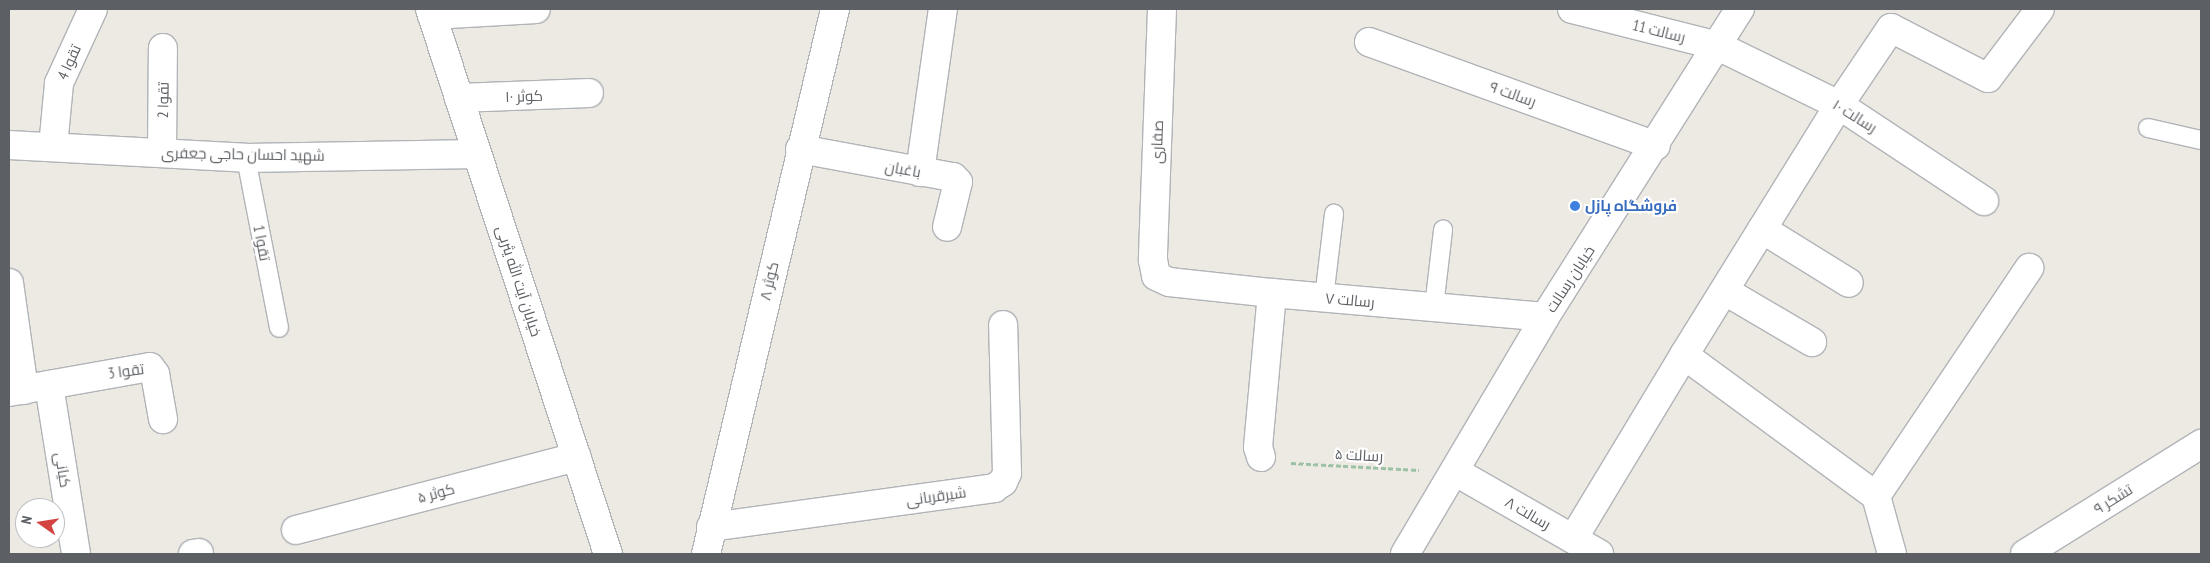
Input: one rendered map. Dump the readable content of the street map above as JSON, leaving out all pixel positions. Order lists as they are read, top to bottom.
{
  "streets": {
    "street": [
      "رسالت 11",
      "تقوا 4",
      "رسالت ۹",
      "کوثر ۱۰",
      "تقوا 2",
      "رسالت ۱۰",
      "صفاری",
      "شهید احسان حاجی جعفری",
      "باغبان",
      "خیابان رسالت",
      "خیابان آیت الله یثربی",
      "کوثر ۸",
      "رسالت ۷",
      "تقوا 3",
      "کیانی",
      "کوثر ۵",
      "شیرقربانی",
      "تشکر ۹",
      "رسالت ۸"
    ],
    "lane": ["تقوا 1"],
    "path": ["رسالت ۵"]
  },
  "crossings": [
    ["رسالت 11", "رسالت ۱۰"],
    ["رسالت 11", "خیابان رسالت"],
    ["تقوا 4", "شهید احسان حاجی جعفری"],
    ["رسالت ۹", "خیابان رسالت"],
    ["کوثر ۱۰", "خیابان آیت الله یثربی"],
    ["تقوا 2", "شهید احسان حاجی جعفری"],
    ["رسالت ۱۰", "خیابان رسالت"],
    ["صفاری", "رسالت ۷"],
    ["شهید احسان حاجی جعفری", "تقوا 1"],
    ["شهید احسان حاجی جعفری", "خیابان آیت الله یثربی"],
    ["باغبان", "کوثر ۸"],
    ["خیابان رسالت", "رسالت ۷"],
    ["خیابان رسالت", "رسالت ۵"],
    ["خیابان رسالت", "رسالت ۸"],
    ["خیابان آیت الله یثربی", "کوثر ۵"],
    ["کوثر ۸", "شیرقربانی"],
    ["تقوا 3", "کیانی"],
    ["رسالت ۵", "رسالت ۸"]
  ],
  "places": ["فروشگاه پازل"],
  "north": "left"
}
